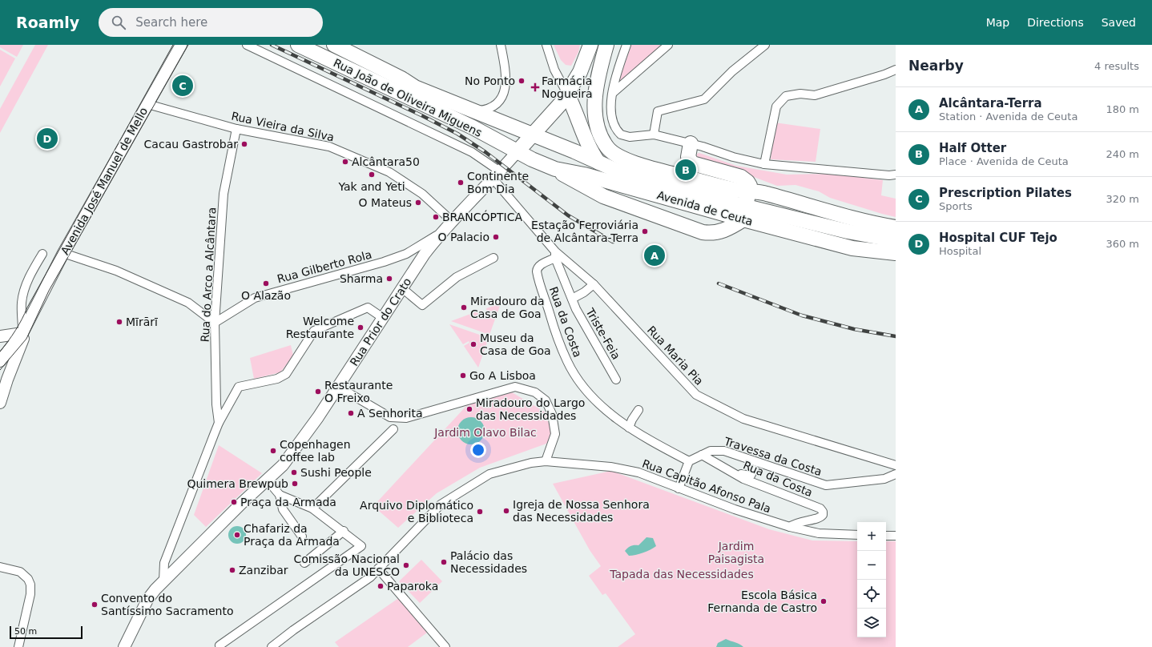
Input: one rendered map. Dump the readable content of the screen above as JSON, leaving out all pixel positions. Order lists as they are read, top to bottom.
{
  "streets": {
    "highway": ["Rua João de Oliveira Miguens", "Avenida de Ceuta"],
    "street": [
      "Rua Vieira da Silva",
      "Avenida José Manuel de Mello",
      "Rua Gilberto Rola",
      "Rua do Arco a Alcântara",
      "Rua Prior do Crato",
      "Rua da Costa",
      "Triste-Feia",
      "Rua Maria Pia",
      "Travessa da Costa",
      "Rua Capitão Afonso Pala"
    ]
  },
  "crossings": [
    ["Rua João de Oliveira Miguens", "Avenida de Ceuta"],
    ["Rua João de Oliveira Miguens", "Rua Prior do Crato"],
    ["Rua Vieira da Silva", "Avenida José Manuel de Mello"],
    ["Rua Vieira da Silva", "Rua do Arco a Alcântara"],
    ["Rua Vieira da Silva", "Rua Prior do Crato"],
    ["Avenida de Ceuta", "Rua Prior do Crato"],
    ["Rua Gilberto Rola", "Rua do Arco a Alcântara"],
    ["Rua Gilberto Rola", "Rua Prior do Crato"],
    ["Rua da Costa", "Triste-Feia"],
    ["Rua da Costa", "Rua Maria Pia"],
    ["Rua da Costa", "Travessa da Costa"],
    ["Rua da Costa", "Rua Capitão Afonso Pala"],
    ["Triste-Feia", "Rua Maria Pia"]
  ],
  "parks": ["Jardim Olavo Bilac", "Jardim Paisagista", "Tapada das Necessidades"],
  "places": {
    "other": [
      "No Ponto",
      "Cacau Gastrobar",
      "Alcântara50",
      "Yak and Yeti",
      "Continente Bom Dia",
      "O Mateus",
      "BRANCÓPTICA",
      "Estação Ferroviária de Alcântara-Terra",
      "O Palacio",
      "Sharma",
      "O Alazão",
      "Miradouro da Casa de Goa",
      "Mīrārī",
      "Welcome Restaurante",
      "Museu da Casa de Goa",
      "Go A Lisboa",
      "Restaurante O Freixo",
      "Miradouro do Largo das Necessidades",
      "A Senhorita",
      "Copenhagen coffee lab",
      "Sushi People",
      "Quimera Brewpub",
      "Praça da Armada",
      "Igreja de Nossa Senhora das Necessidades",
      "Arquivo Diplomático e Biblioteca",
      "Chafariz da Praça da Armada",
      "Palácio das Necessidades",
      "Comissão Nacional da UNESCO",
      "Zanzibar",
      "Paparoka",
      "Escola Básica Fernanda de Castro",
      "Convento do Santíssimo Sacramento"
    ],
    "health": ["Farmácia Nogueira"]
  },
  "scale_bar": "50 m",
  "page": {
    "header": "Roamly",
    "search": "Search here",
    "nav": ["Map", "Directions", "Saved"],
    "heading": ["Nearby", "4 results"],
    "pins": [
      "C",
      "D",
      "B",
      "A"
    ],
    "list": [
      {
        "mark": "A",
        "name": "Alcântara-Terra",
        "note": "Station · Avenida de Ceuta",
        "value": "180 m"
      },
      {
        "mark": "B",
        "name": "Half Otter",
        "note": "Place · Avenida de Ceuta",
        "value": "240 m"
      },
      {
        "mark": "C",
        "name": "Prescription Pilates",
        "note": "Sports",
        "value": "320 m"
      },
      {
        "mark": "D",
        "name": "Hospital CUF Tejo",
        "note": "Hospital",
        "value": "360 m"
      }
    ],
    "map_buttons": ["+", "−"],
    "scale": "50 m"
  }
}
